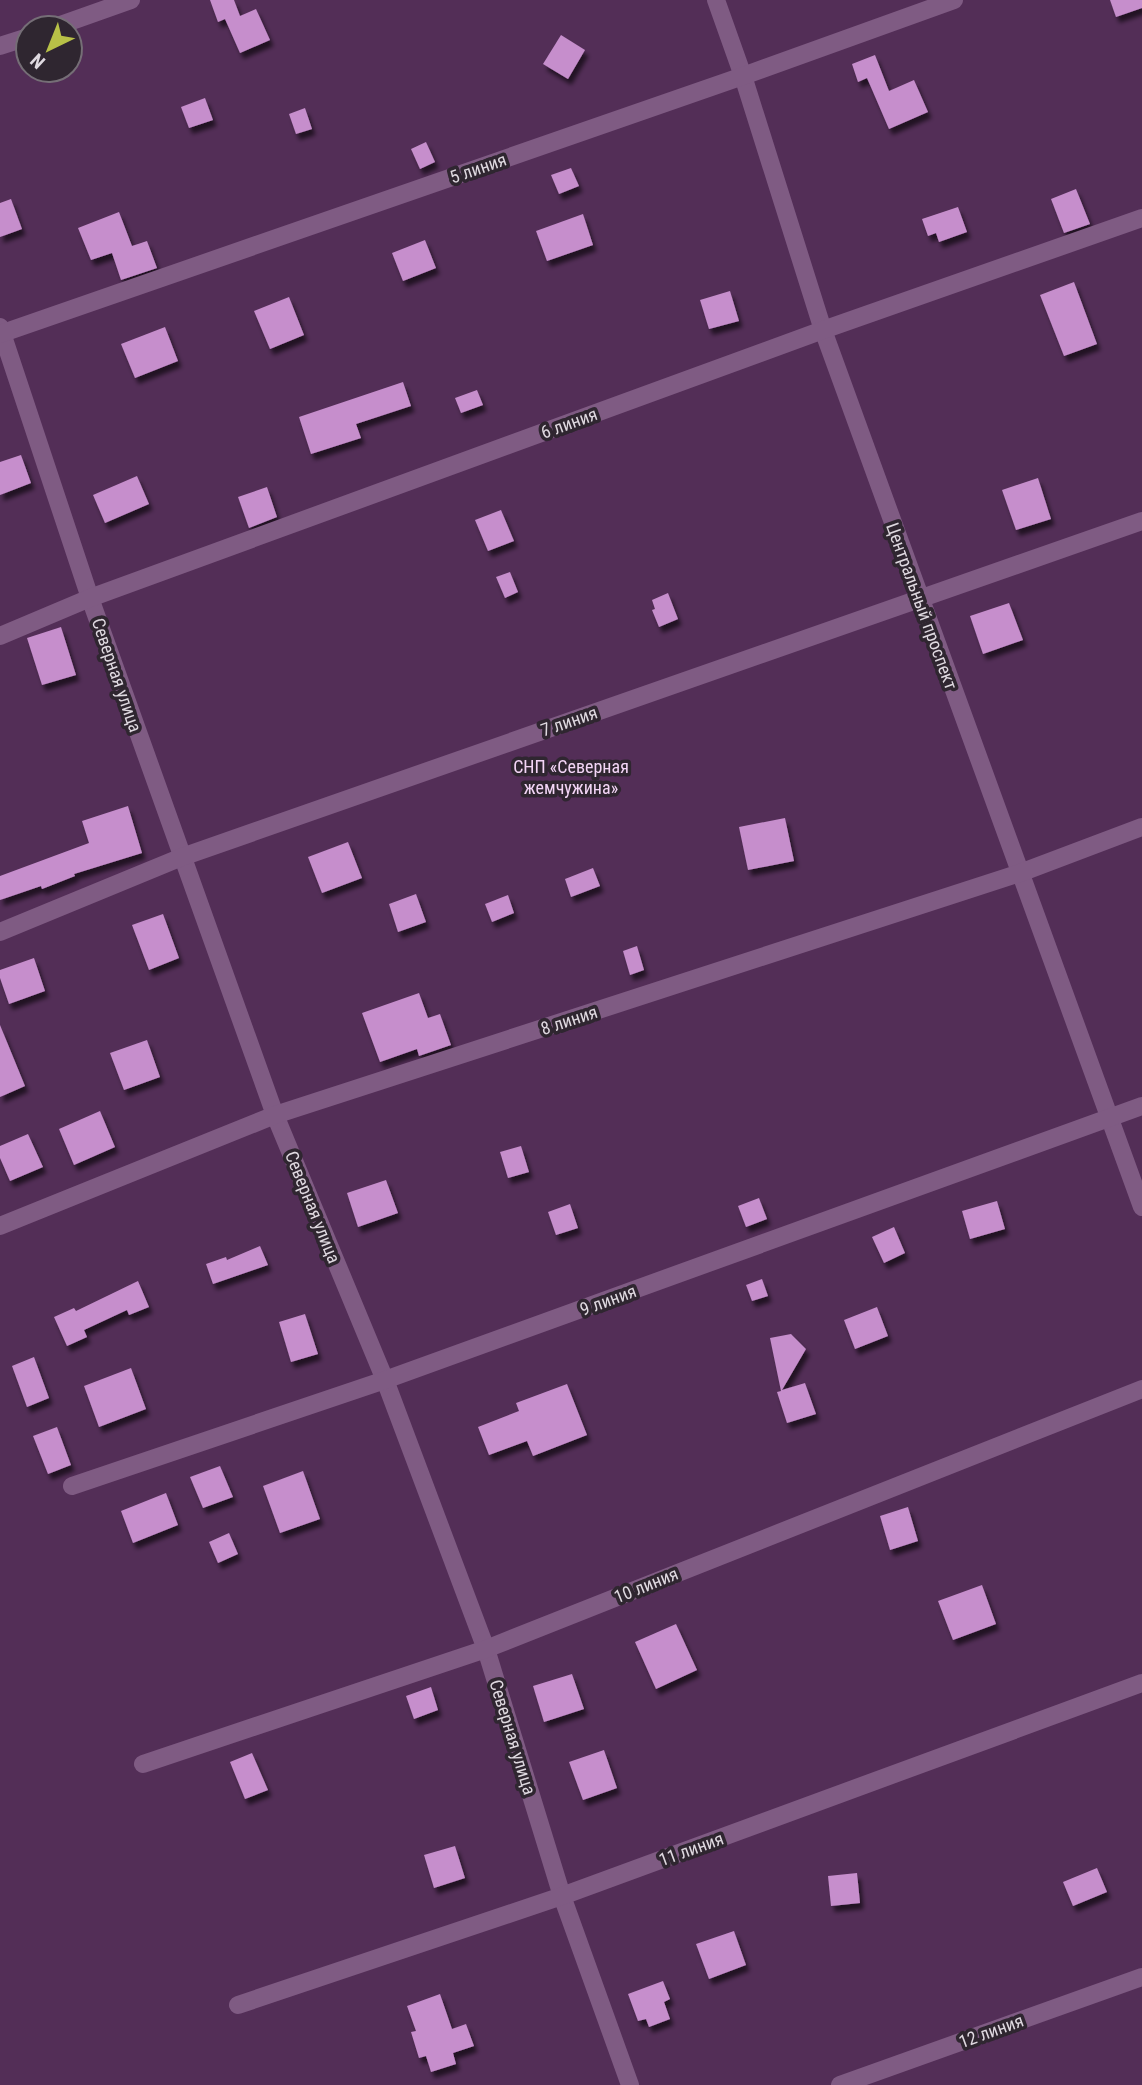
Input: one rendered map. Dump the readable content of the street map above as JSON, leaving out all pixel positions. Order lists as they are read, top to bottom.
{
  "streets": {
    "street": [
      "5 линия",
      "6 линия",
      "Центральный проспект",
      "Северная улица",
      "7 линия",
      "8 линия",
      "9 линия",
      "10 линия",
      "11 линия",
      "12 линия"
    ]
  },
  "crossings": [
    ["5 линия", "Центральный проспект"],
    ["5 линия", "Северная улица"],
    ["6 линия", "Центральный проспект"],
    ["6 линия", "Северная улица"],
    ["Центральный проспект", "7 линия"],
    ["Центральный проспект", "8 линия"],
    ["Центральный проспект", "9 линия"],
    ["Северная улица", "7 линия"],
    ["Северная улица", "8 линия"],
    ["Северная улица", "9 линия"],
    ["Северная улица", "10 линия"],
    ["Северная улица", "11 линия"]
  ],
  "parks": ["СНП «Северная жемчужина»"],
  "north": "bottom left"
}
